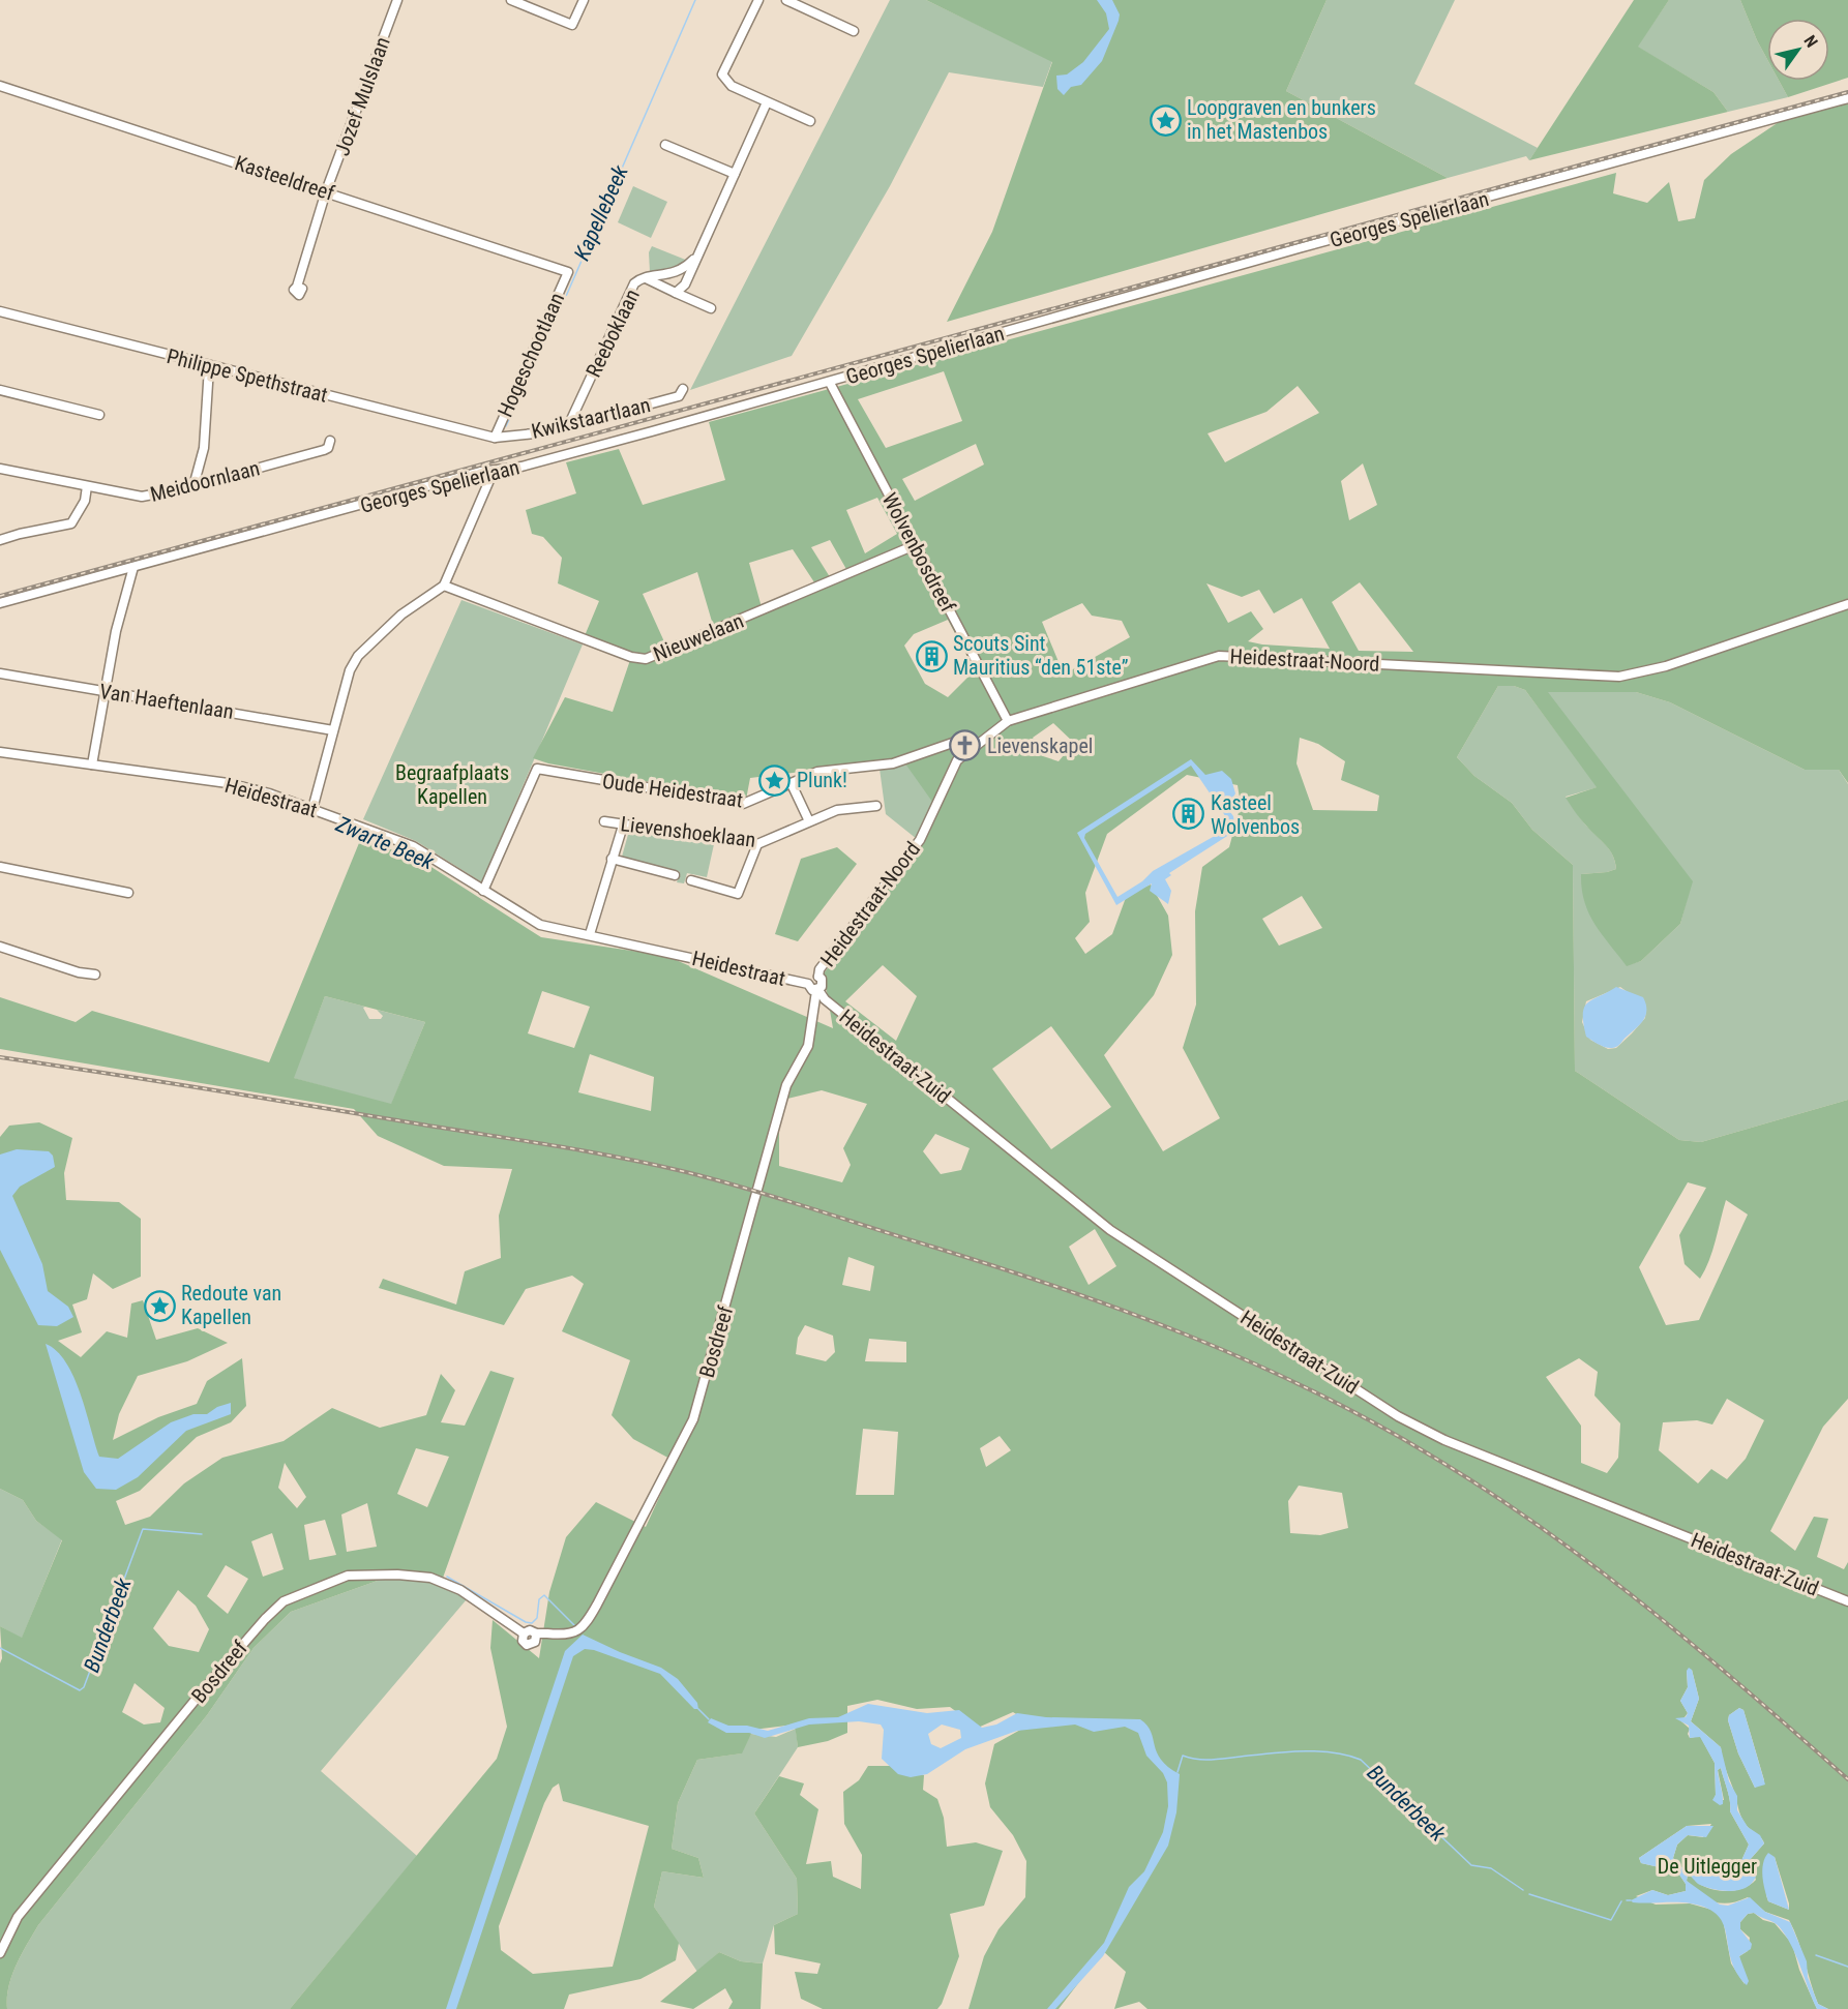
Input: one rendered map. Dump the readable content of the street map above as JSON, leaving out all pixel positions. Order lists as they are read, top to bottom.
{
  "streets": {
    "street": [
      "Jozef Mulslaan",
      "Kasteeldreef",
      "Georges Spelierlaan",
      "Reeboklaan",
      "Hogeschootlaan",
      "Philippe Spethstraat",
      "Kwikstaartlaan",
      "Meidoornlaan",
      "Wolvenbosdreef",
      "Nieuwelaan",
      "Heidestraat-Noord",
      "Van Haeftenlaan",
      "Oude Heidestraat",
      "Heidestraat",
      "Lievenshoeklaan",
      "Heidestraat-Zuid",
      "Bosdreef"
    ]
  },
  "crossings": [
    ["Jozef Mulslaan", "Kasteeldreef"],
    ["Kasteeldreef", "Hogeschootlaan"],
    ["Georges Spelierlaan", "Wolvenbosdreef"],
    ["Reeboklaan", "Kwikstaartlaan"],
    ["Hogeschootlaan", "Philippe Spethstraat"],
    ["Hogeschootlaan", "Kwikstaartlaan"],
    ["Philippe Spethstraat", "Kwikstaartlaan"],
    ["Wolvenbosdreef", "Nieuwelaan"],
    ["Wolvenbosdreef", "Heidestraat-Noord"],
    ["Heidestraat-Noord", "Heidestraat"],
    ["Heidestraat-Noord", "Heidestraat-Zuid"],
    ["Heidestraat-Noord", "Bosdreef"],
    ["Oude Heidestraat", "Heidestraat"],
    ["Heidestraat", "Heidestraat-Zuid"],
    ["Heidestraat", "Bosdreef"],
    ["Heidestraat-Zuid", "Bosdreef"]
  ],
  "water": ["Kapellebeek", "Zwarte Beek", "Bunderbeek"],
  "parks": ["Begraafplaats Kapellen", "De Uitlegger"],
  "places": {
    "place": ["Loopgraven en bunkers in het Mastenbos", "Plunk!", "Redoute van Kapellen"],
    "building": ["Scouts Sint Mauritius “den 51ste”", "Kasteel Wolvenbos"],
    "church": ["Lievenskapel"]
  },
  "north": "top right"
}
